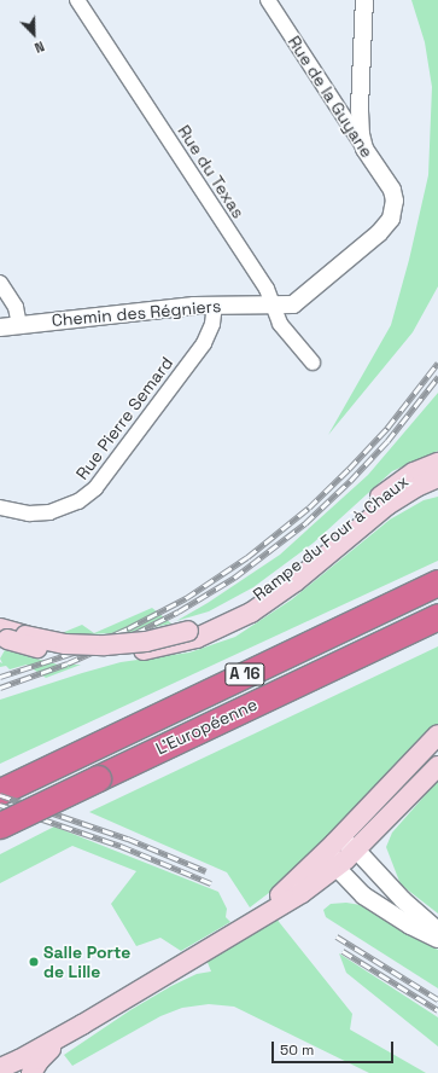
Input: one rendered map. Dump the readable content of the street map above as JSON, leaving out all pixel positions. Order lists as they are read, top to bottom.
{
  "streets": {
    "highway": ["A 16", "L'Européenne"],
    "main road": ["Rampe du Four à Chaux"],
    "street": [
      "Rue de la Guyane",
      "Rue du Texas",
      "Chemin des Régniers",
      "Rue Pierre Semard"
    ]
  },
  "crossings": [
    ["Rue de la Guyane", "Chemin des Régniers"],
    ["Rue du Texas", "Chemin des Régniers"],
    ["Chemin des Régniers", "Rue Pierre Semard"]
  ],
  "places": ["Salle Porte de Lille"],
  "scale_bar": "50 m",
  "north": "bottom right"
}
